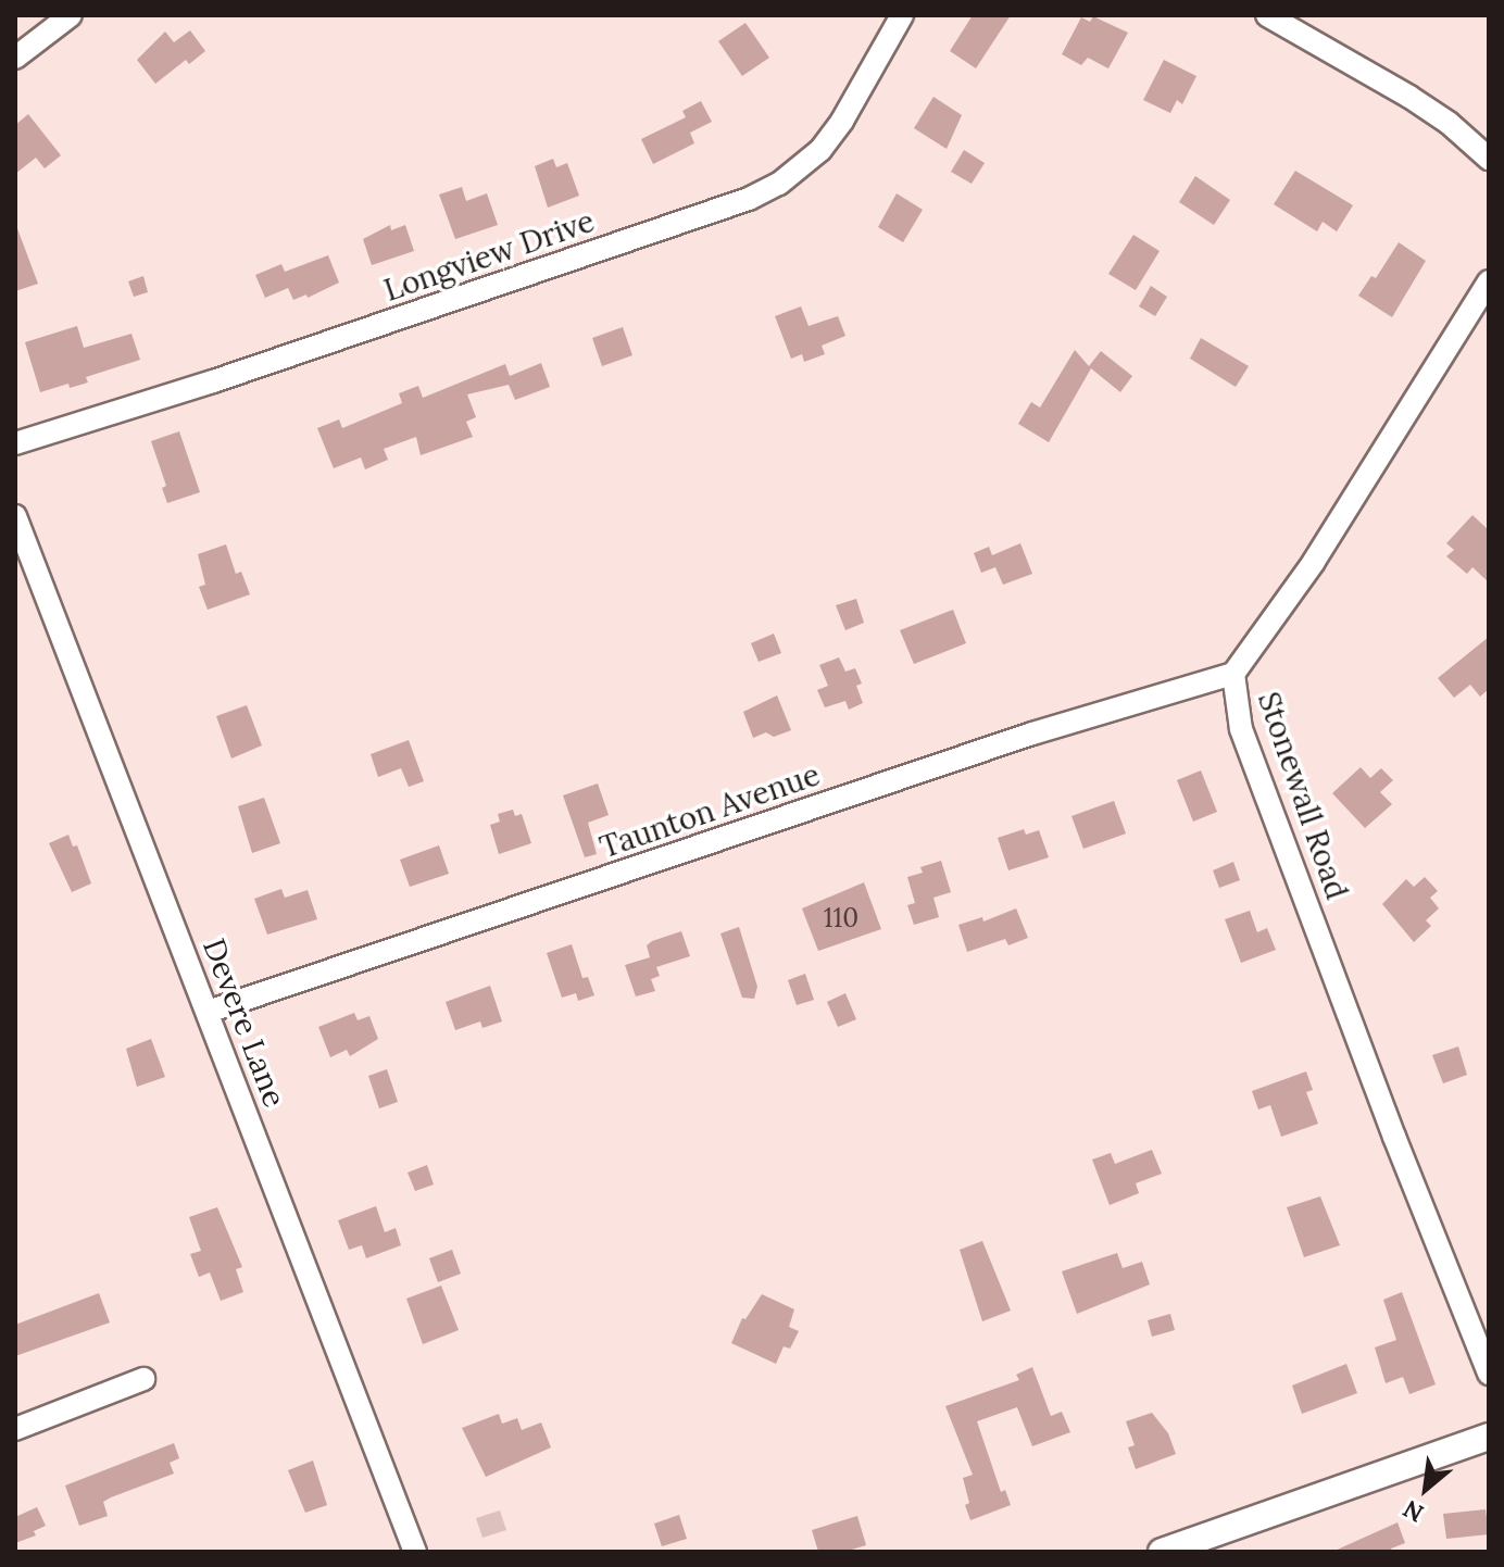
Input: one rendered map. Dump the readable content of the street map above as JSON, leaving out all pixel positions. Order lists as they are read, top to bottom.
{
  "streets": {
    "street": [
      "Longview Drive",
      "Stonewall Road",
      "Taunton Avenue",
      "Devere Lane"
    ]
  },
  "crossings": [
    ["Stonewall Road", "Taunton Avenue"],
    ["Taunton Avenue", "Devere Lane"]
  ],
  "house_numbers": ["110"],
  "north": "bottom left"
}
